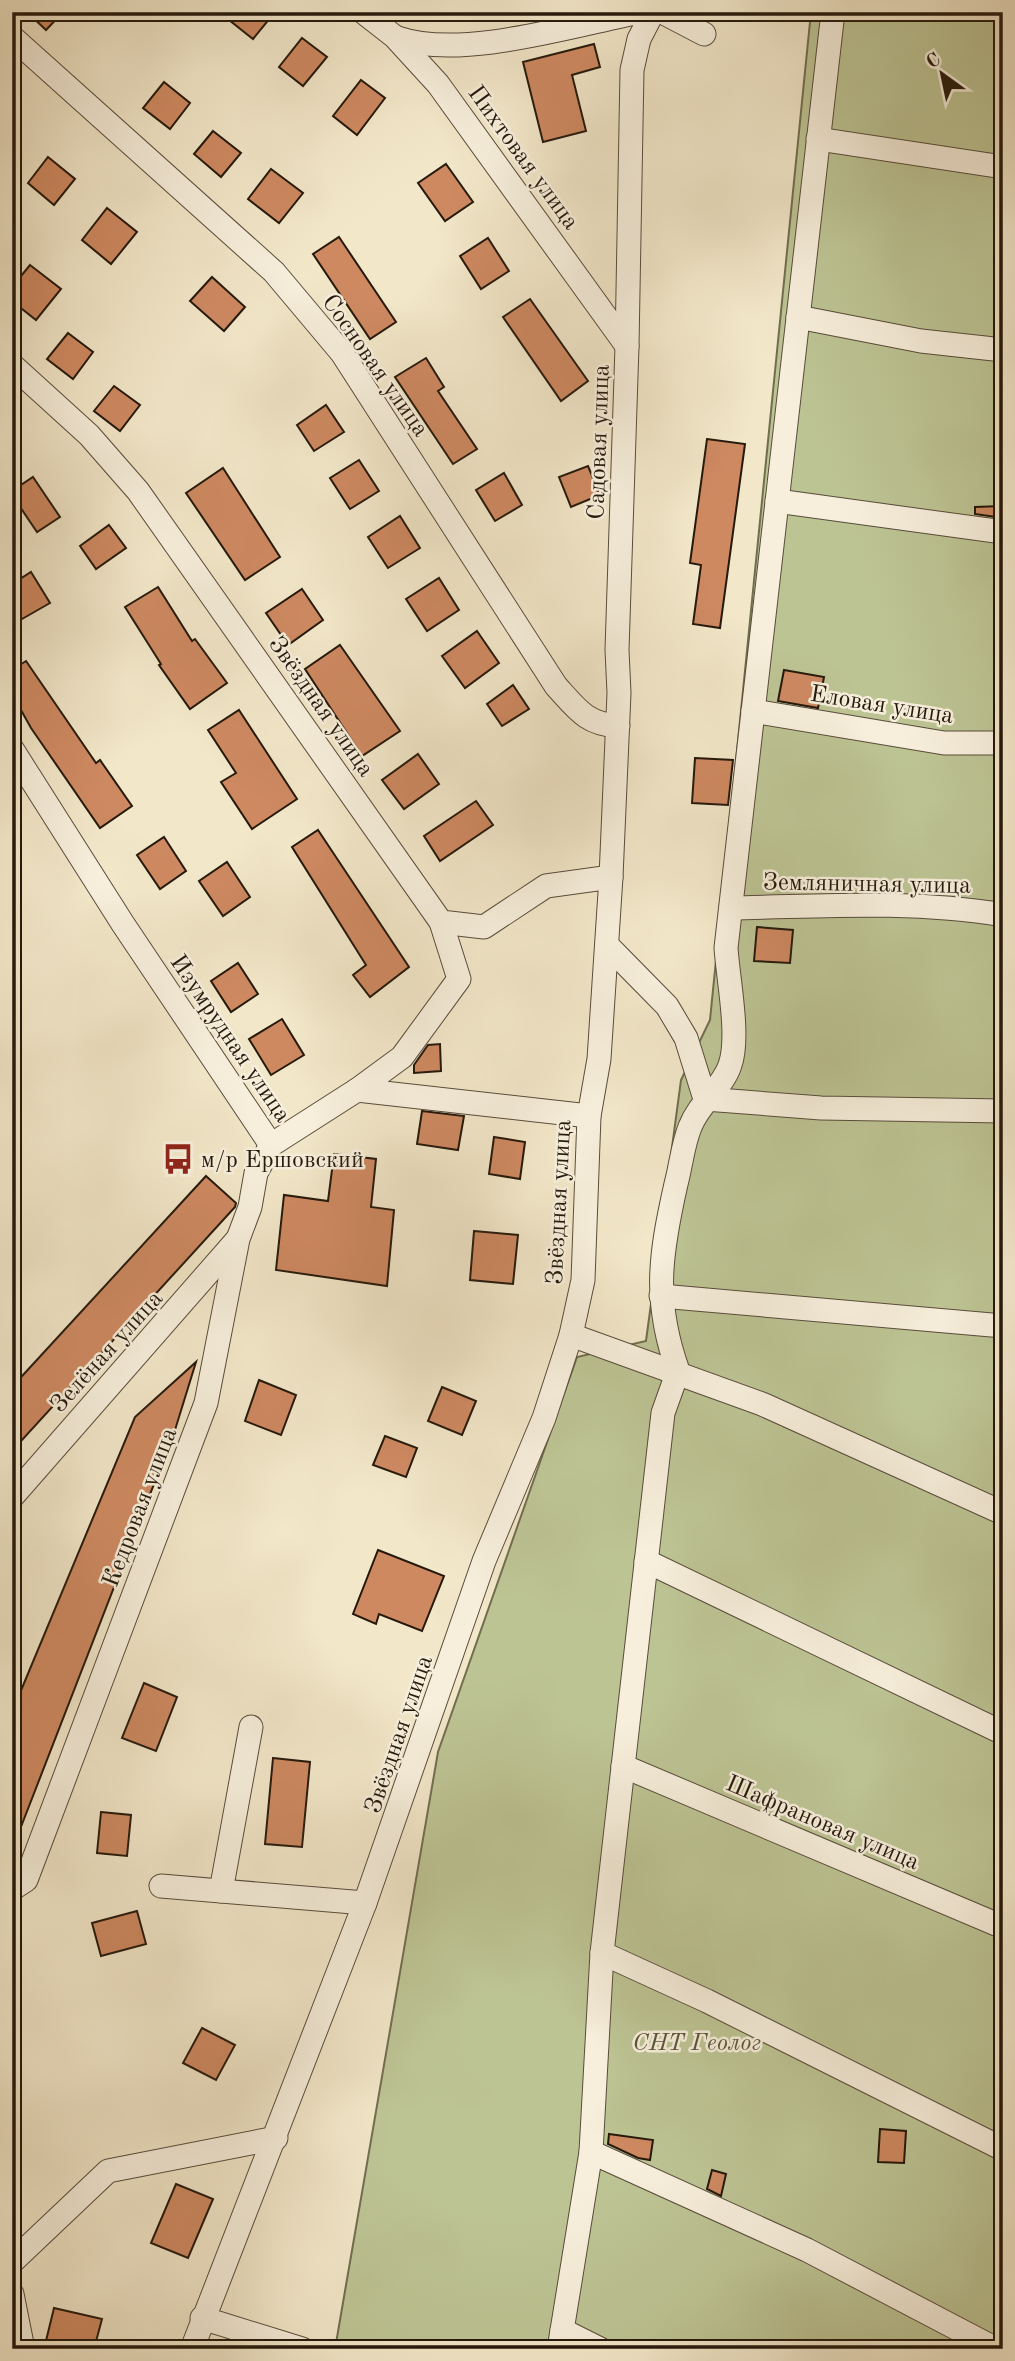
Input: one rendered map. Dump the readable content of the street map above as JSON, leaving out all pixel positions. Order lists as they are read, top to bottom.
{
  "streets": {
    "street": [
      "Пихтовая улица",
      "Сосновая улица",
      "Садовая улица",
      "Еловая улица",
      "Звёздная улица",
      "Земляничная улица",
      "Изумрудная улица",
      "Зелёная улица",
      "Кедровая улица",
      "Шафрановая улица"
    ]
  },
  "crossings": [
    ["Пихтовая улица", "Садовая улица"],
    ["Сосновая улица", "Садовая улица"],
    ["Садовая улица", "Звёздная улица"],
    ["Звёздная улица", "Изумрудная улица"],
    ["Изумрудная улица", "Кедровая улица"],
    ["Зелёная улица", "Кедровая улица"]
  ],
  "parks": ["СНТ Геолог"],
  "places": {
    "bus stop": ["м/р Ершовский"]
  },
  "north": "top left"
}
